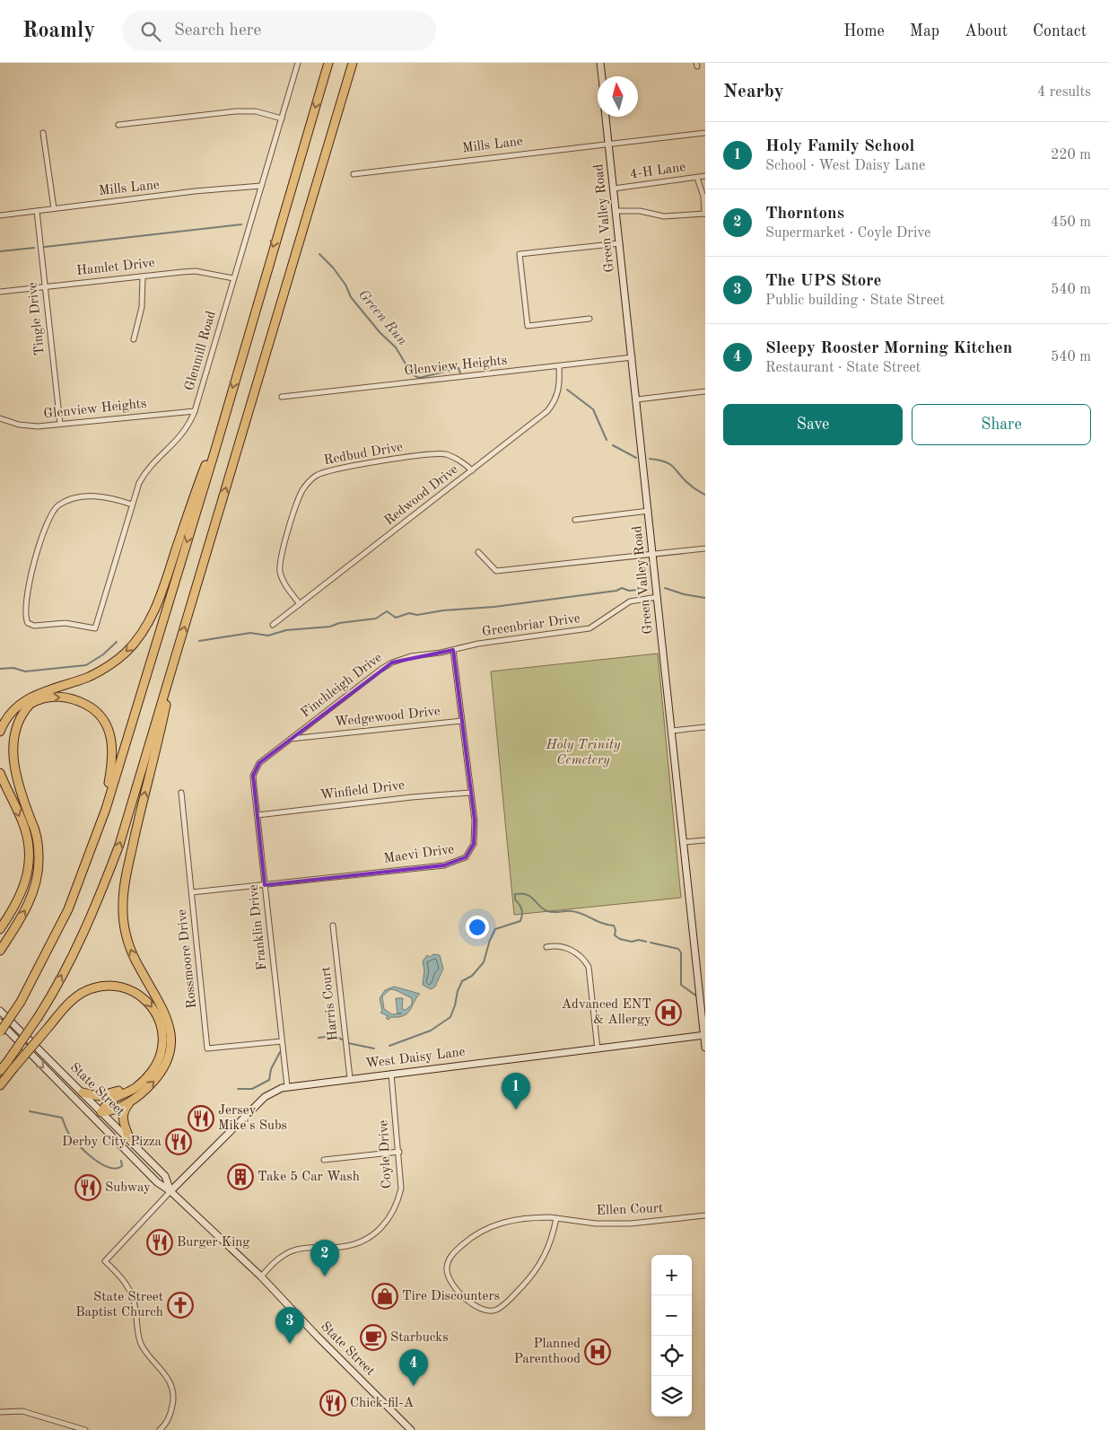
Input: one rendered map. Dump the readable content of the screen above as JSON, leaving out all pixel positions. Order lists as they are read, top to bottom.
{
  "streets": {
    "street": [
      "Mills Lane",
      "4-H Lane",
      "Green Valley Road",
      "Hamlet Drive",
      "Tingle Drive",
      "Glenmill Road",
      "Glenview Heights",
      "Redbud Drive",
      "Redwood Drive",
      "Greenbriar Drive",
      "Finchleigh Drive",
      "Wedgewood Drive",
      "Winfield Drive",
      "Maevi Drive",
      "Franklin Drive",
      "Rossmoore Drive",
      "Harris Court",
      "West Daisy Lane",
      "State Street",
      "Coyle Drive",
      "Ellen Court"
    ]
  },
  "crossings": [
    ["Mills Lane", "Green Valley Road"],
    ["Mills Lane", "Tingle Drive"],
    ["Mills Lane", "Glenmill Road"],
    ["4-H Lane", "Green Valley Road"],
    ["Green Valley Road", "Glenview Heights"],
    ["Green Valley Road", "Greenbriar Drive"],
    ["Green Valley Road", "West Daisy Lane"],
    ["Hamlet Drive", "Tingle Drive"],
    ["Hamlet Drive", "Glenmill Road"],
    ["Tingle Drive", "Glenview Heights"],
    ["Glenmill Road", "Glenview Heights"],
    ["Glenview Heights", "Redwood Drive"],
    ["Redbud Drive", "Redwood Drive"],
    ["Greenbriar Drive", "Finchleigh Drive"],
    ["Greenbriar Drive", "Maevi Drive"],
    ["Finchleigh Drive", "Wedgewood Drive"],
    ["Finchleigh Drive", "Maevi Drive"],
    ["Finchleigh Drive", "Franklin Drive"],
    ["Wedgewood Drive", "Maevi Drive"],
    ["Winfield Drive", "Maevi Drive"],
    ["Winfield Drive", "Franklin Drive"],
    ["Maevi Drive", "Franklin Drive"],
    ["Maevi Drive", "Rossmoore Drive"],
    ["Franklin Drive", "Rossmoore Drive"],
    ["Franklin Drive", "West Daisy Lane"],
    ["Harris Court", "West Daisy Lane"],
    ["West Daisy Lane", "State Street"],
    ["West Daisy Lane", "Coyle Drive"],
    ["State Street", "Coyle Drive"]
  ],
  "water": ["Green Run"],
  "parks": ["Holy Trinity Cemetery"],
  "places": {
    "hospital": ["Advanced ENT & Allergy", "Planned Parenthood"],
    "restaurant": [
      "Jersey Mike's Subs",
      "Derby City Pizza",
      "Subway",
      "Burger King",
      "Chick-fil-A"
    ],
    "building": ["Take 5 Car Wash"],
    "shop": ["Tire Discounters"],
    "church": ["State Street Baptist Church"],
    "cafe": ["Starbucks"]
  },
  "north": "top",
  "page": {
    "header": "Roamly",
    "search": "Search here",
    "nav": [
      "Home",
      "Map",
      "About",
      "Contact"
    ],
    "heading": ["Nearby", "4 results"],
    "list": [
      {
        "mark": "1",
        "name": "Holy Family School",
        "note": "School · West Daisy Lane",
        "value": "220 m"
      },
      {
        "mark": "2",
        "name": "Thorntons",
        "note": "Supermarket · Coyle Drive",
        "value": "450 m"
      },
      {
        "mark": "3",
        "name": "The UPS Store",
        "note": "Public building · State Street",
        "value": "540 m"
      },
      {
        "mark": "4",
        "name": "Sleepy Rooster Morning Kitchen",
        "note": "Restaurant · State Street",
        "value": "540 m"
      }
    ],
    "buttons": ["Save", "Share"],
    "pins": [
      "1",
      "2",
      "3",
      "4"
    ],
    "map_buttons": ["+", "−"]
  }
}
